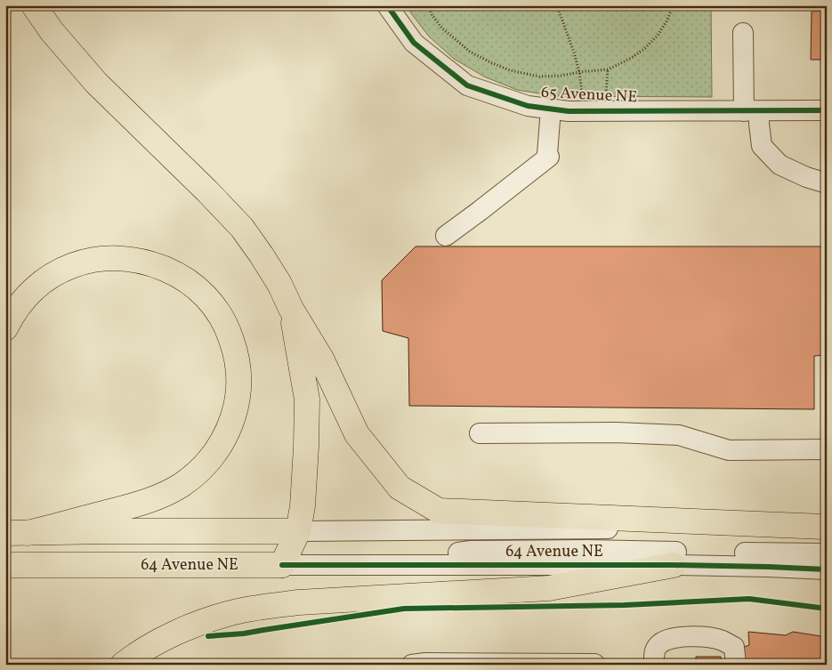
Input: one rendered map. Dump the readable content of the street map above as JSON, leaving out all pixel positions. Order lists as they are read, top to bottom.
{
  "streets": {
    "main road": ["64 Avenue NE"],
    "street": ["65 Avenue NE"]
  }
}
